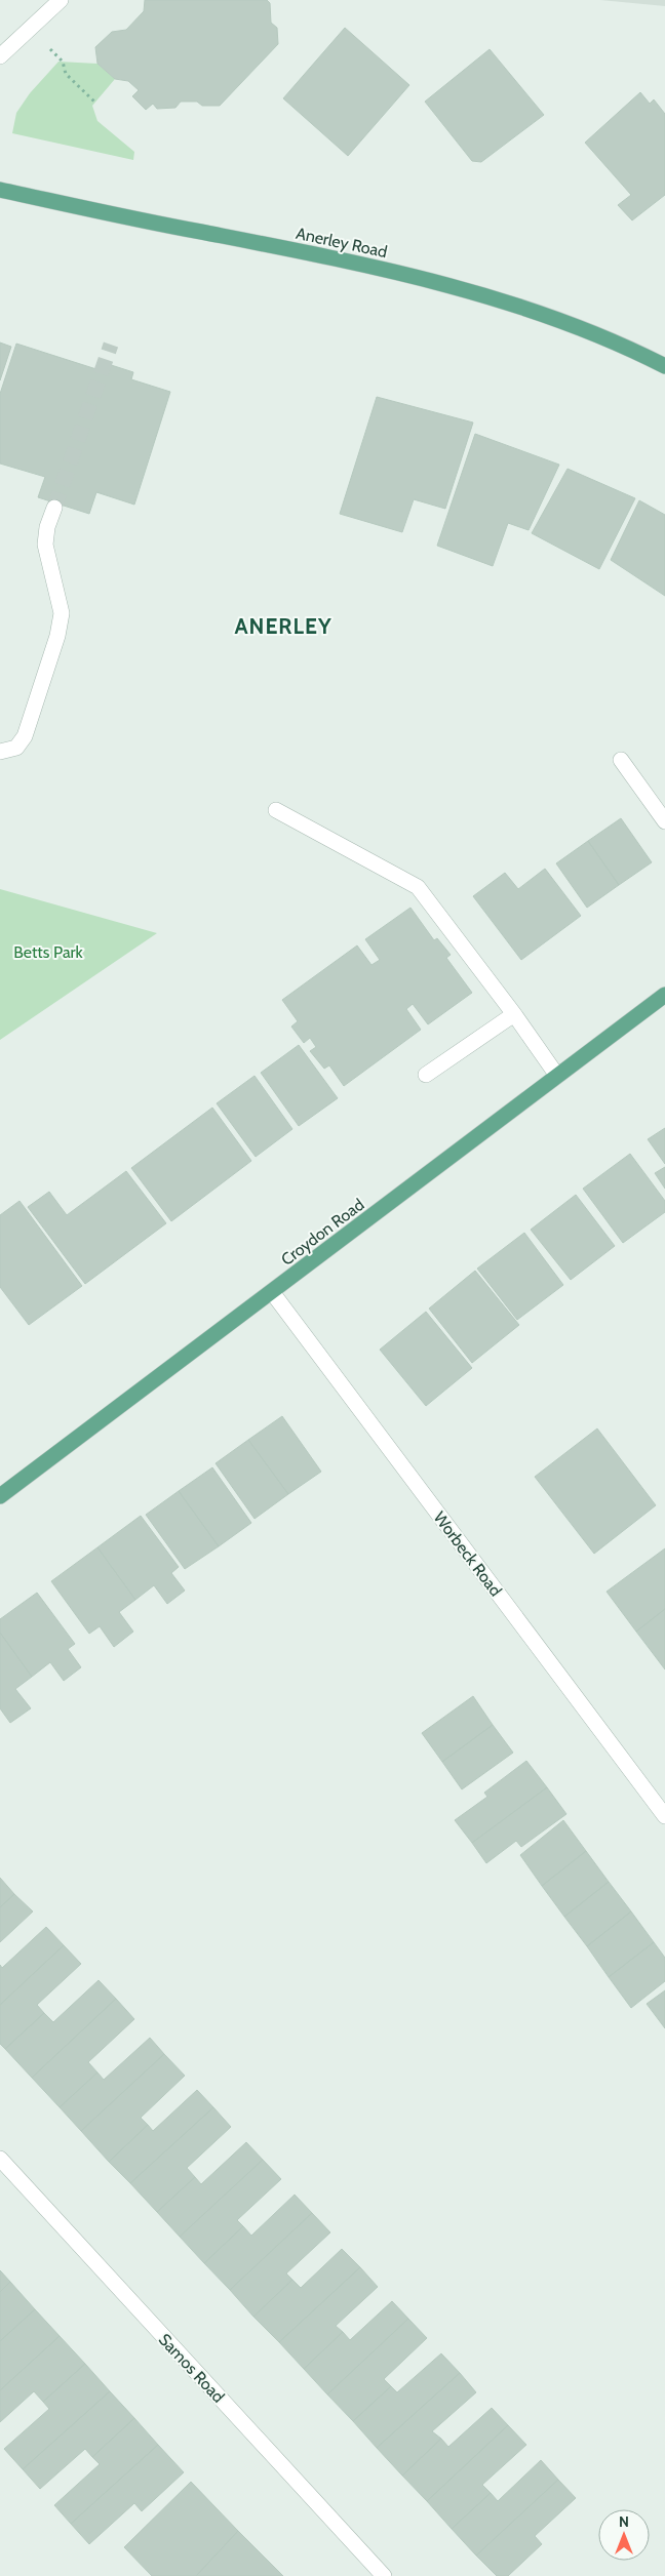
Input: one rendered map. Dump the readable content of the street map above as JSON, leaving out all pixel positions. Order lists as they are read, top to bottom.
{
  "streets": {
    "main road": ["Anerley Road", "Croydon Road"],
    "street": ["Worbeck Road", "Samos Road"]
  },
  "crossings": [
    ["Croydon Road", "Worbeck Road"]
  ],
  "districts": ["ANERLEY"],
  "parks": ["Betts Park"],
  "north": "top"
}
